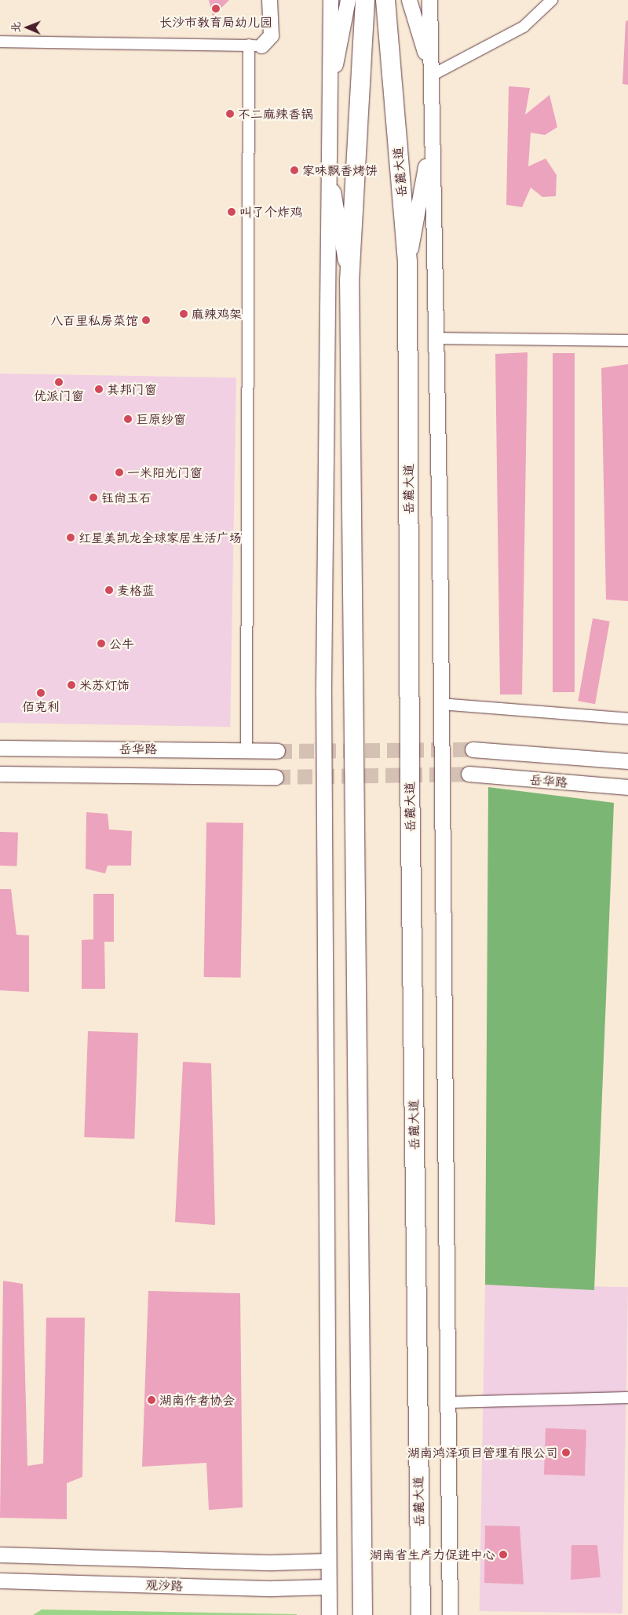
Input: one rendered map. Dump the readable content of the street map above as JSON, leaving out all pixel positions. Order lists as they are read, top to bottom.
{
  "streets": {
    "highway": ["岳麓大道"],
    "street": ["岳华路", "观沙路"]
  },
  "places": [
    "长沙市教育局幼儿园",
    "不二麻辣香锅",
    "家味飘香烤饼",
    "叫了个炸鸡",
    "麻辣鸡架",
    "八百里私房菜馆",
    "优派门窗",
    "其邦门窗",
    "巨原纱窗",
    "一米阳光门窗",
    "钰尚玉石",
    "红星美凯龙全球家居生活广场",
    "麦格蓝",
    "公牛",
    "米苏灯饰",
    "佰克利",
    "湖南作者协会",
    "湖南鸿泽项目管理有限公司",
    "湖南省生产力促进中心"
  ],
  "north": "left"
}
